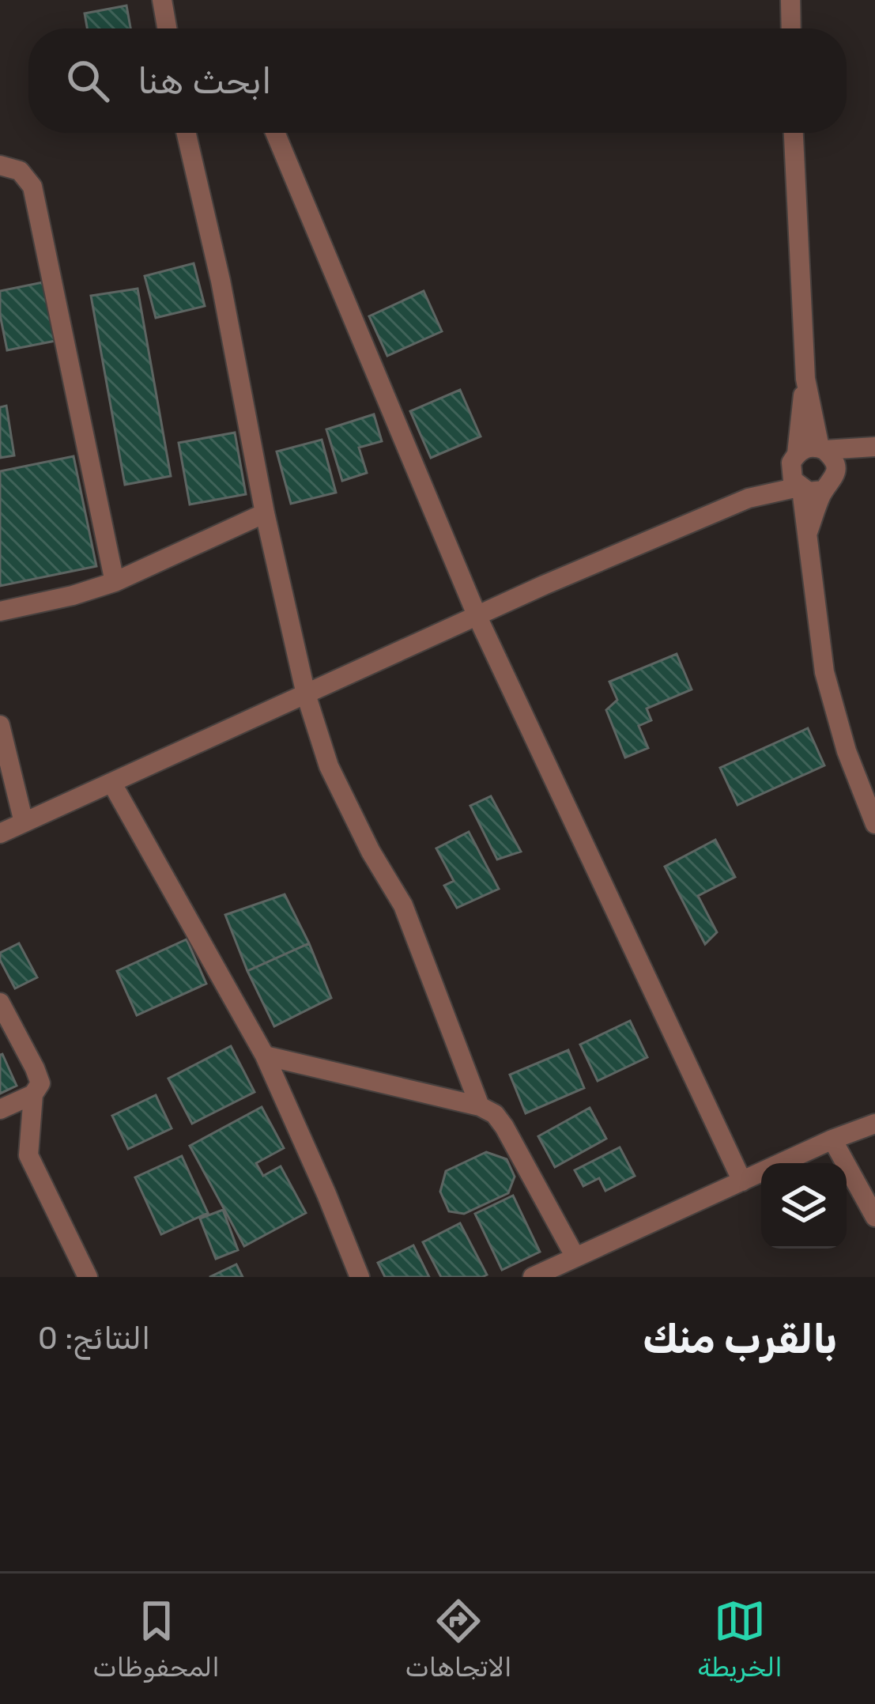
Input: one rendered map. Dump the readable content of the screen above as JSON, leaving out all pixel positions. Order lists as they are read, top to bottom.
{
  "page": {
    "search": "ابحث هنا",
    "heading": ["بالقرب منك", "النتائج: 0"],
    "nav": ["الخريطة", "الاتجاهات", "المحفوظات"]
  }
}
